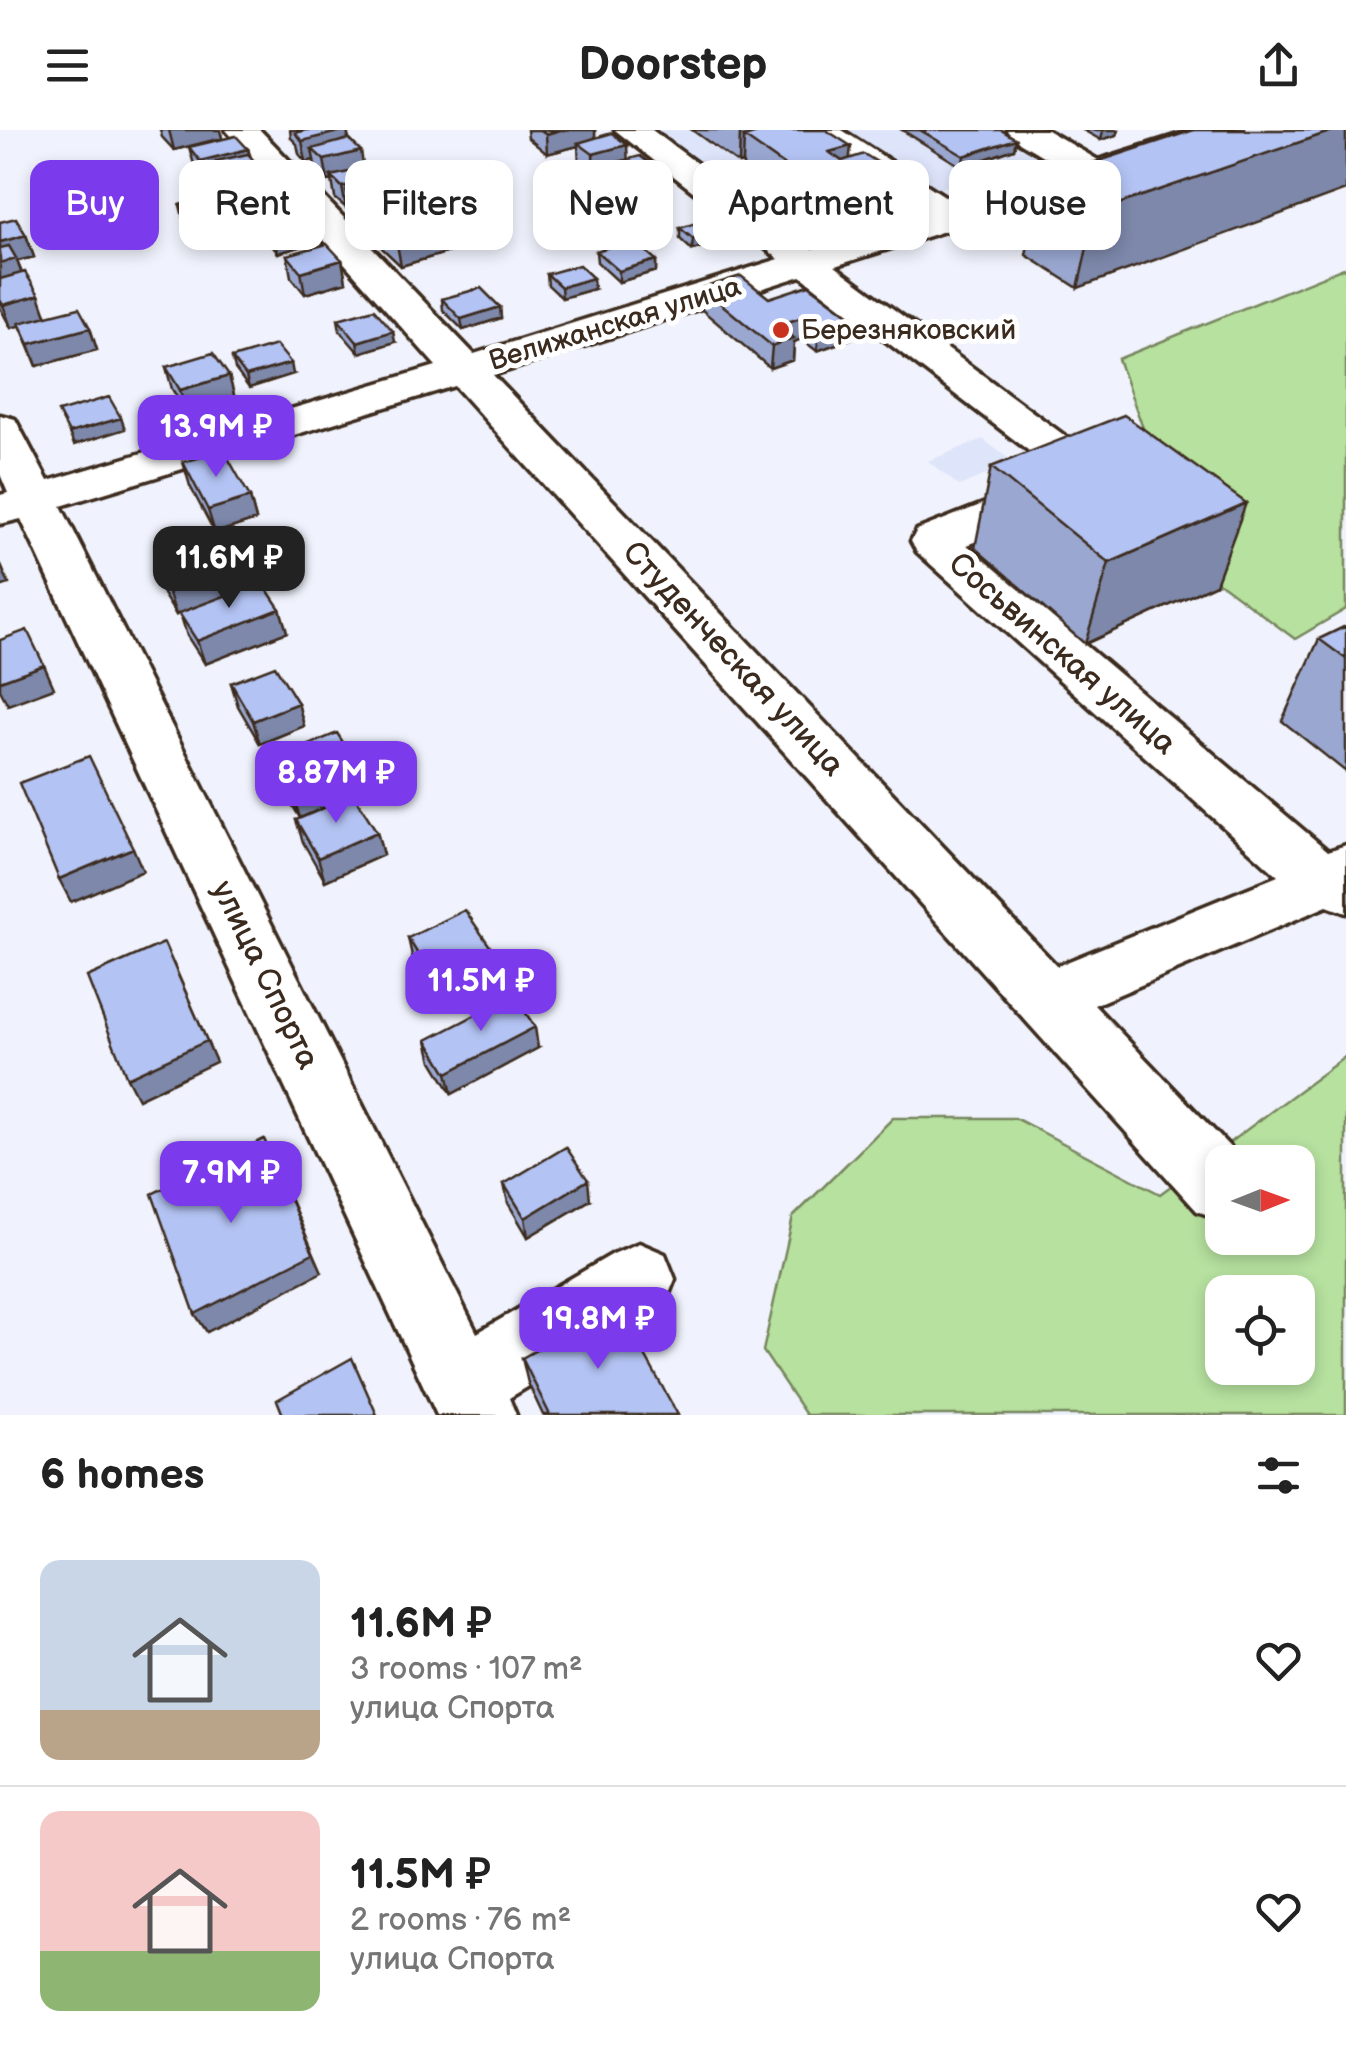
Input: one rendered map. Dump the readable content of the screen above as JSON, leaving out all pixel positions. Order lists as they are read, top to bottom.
{
  "streets": {
    "street": [
      "Велижанская улица",
      "Сосьвинская улица",
      "Студенческая улица",
      "улица Спорта"
    ]
  },
  "crossings": [
    ["Велижанская улица", "Сосьвинская улица"],
    ["Велижанская улица", "Студенческая улица"],
    ["Велижанская улица", "улица Спорта"]
  ],
  "places": ["Березняковский"],
  "north": "right",
  "page": {
    "header": "Doorstep",
    "chip": [
      "Buy",
      "Rent",
      "Filters",
      "New",
      "Apartment",
      "House"
    ],
    "price": [
      "13.9M ₽",
      "11.6M ₽",
      "8.87M ₽",
      "11.5M ₽",
      "7.9M ₽",
      "19.8M ₽"
    ],
    "heading": "6 homes",
    "list": [
      {
        "name": "11.6M ₽",
        "note": "3 rooms · 107 m² · улица Спорта"
      },
      {
        "name": "11.5M ₽",
        "note": "2 rooms · 76 m² · улица Спорта"
      }
    ]
  }
}
